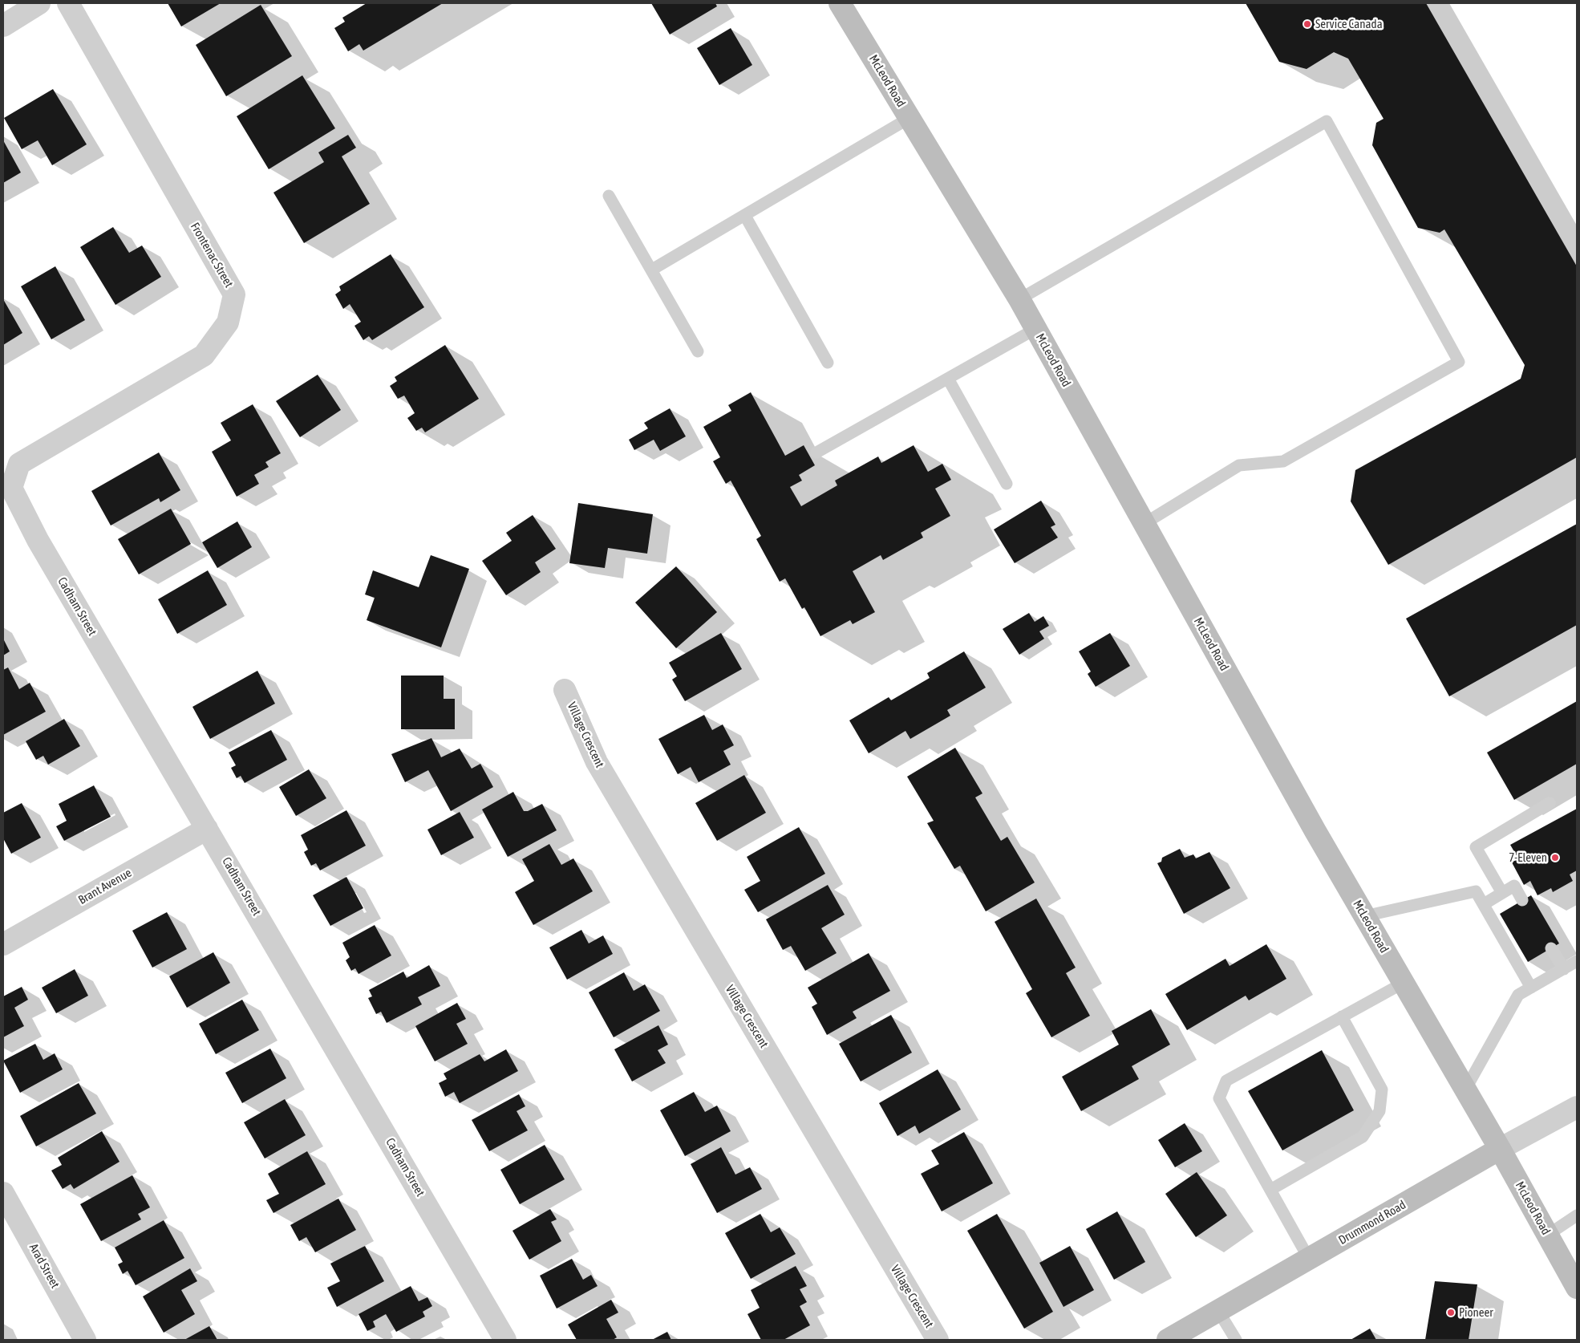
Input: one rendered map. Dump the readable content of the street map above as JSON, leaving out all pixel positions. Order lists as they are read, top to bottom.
{
  "streets": {
    "main road": ["McLeod Road", "Drummond Road"],
    "street": [
      "Frontenac Street",
      "Cadham Street",
      "Village Crescent",
      "Brant Avenue",
      "Arad Street"
    ]
  },
  "crossings": [
    ["McLeod Road", "Drummond Road"],
    ["Frontenac Street", "Cadham Street"],
    ["Cadham Street", "Brant Avenue"]
  ],
  "places": ["Service Canada", "7-Eleven", "Pioneer"]
}
